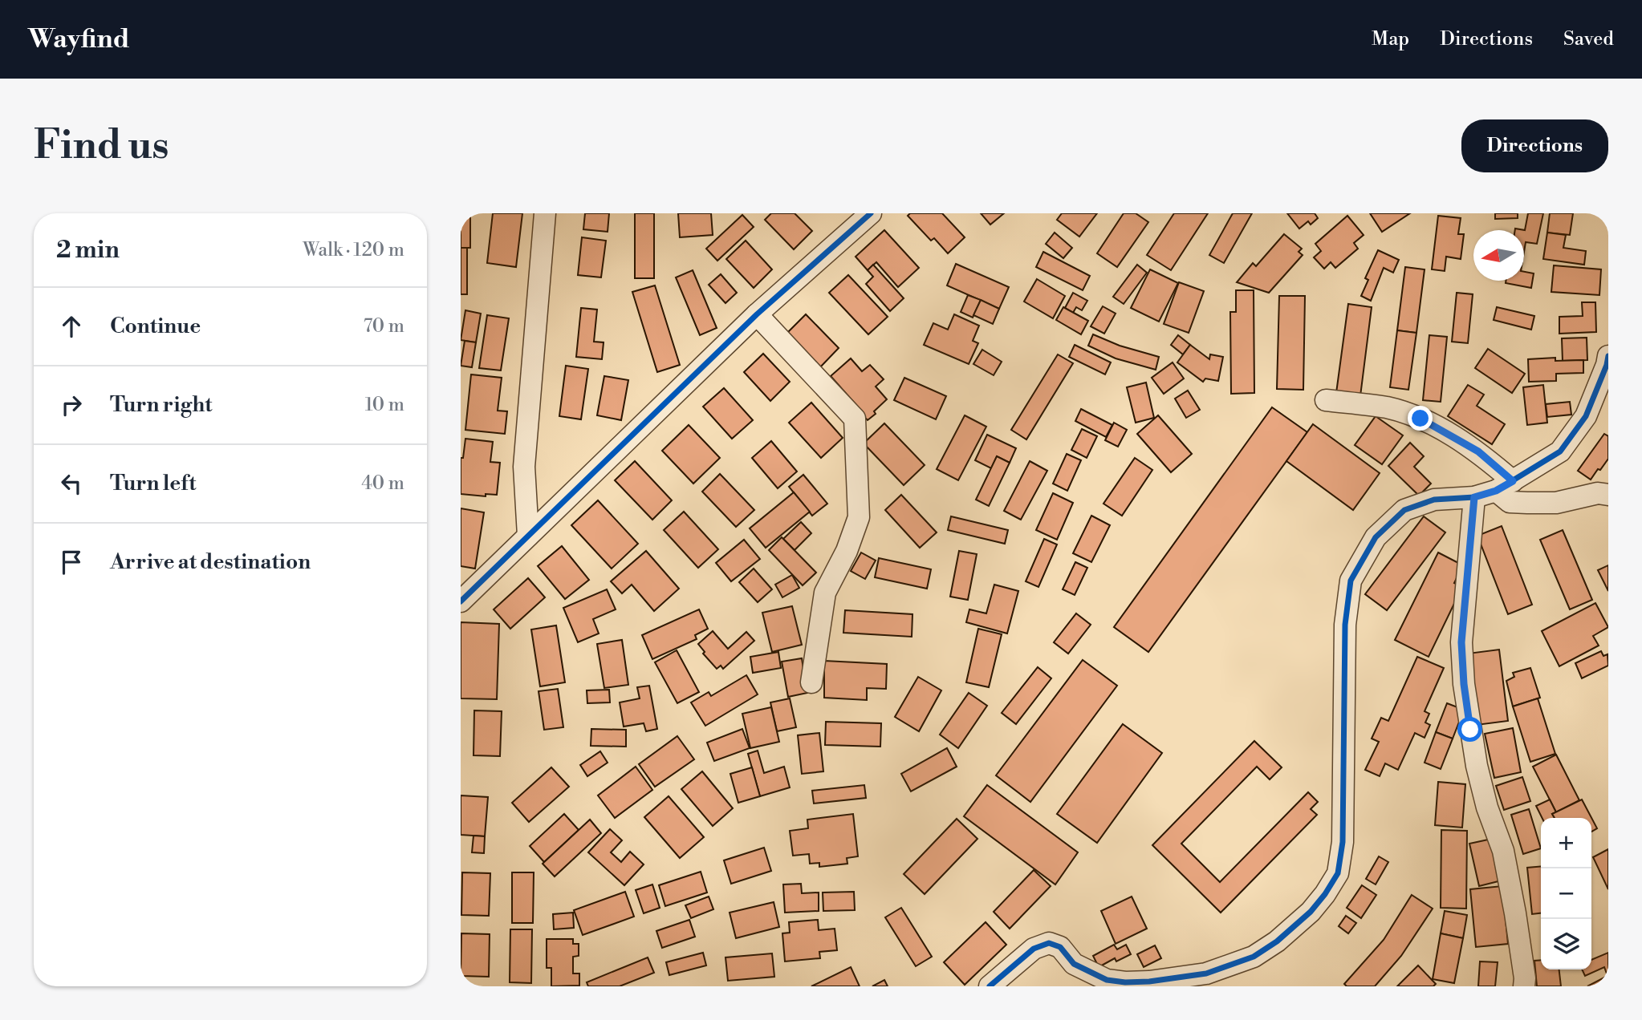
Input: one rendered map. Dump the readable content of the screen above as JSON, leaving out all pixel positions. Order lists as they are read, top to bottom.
{
  "north": "left",
  "page": {
    "header": "Wayfind",
    "nav": ["Map", "Directions", "Saved"],
    "buttons": "Directions",
    "title": "Find us",
    "heading": ["2 min", "Walk · 120 m"],
    "list": [
      ["Continue", "70 m"],
      ["Turn right", "10 m"],
      ["Turn left", "40 m"],
      "Arrive at destination"
    ],
    "map_buttons": ["+", "−"]
  }
}
